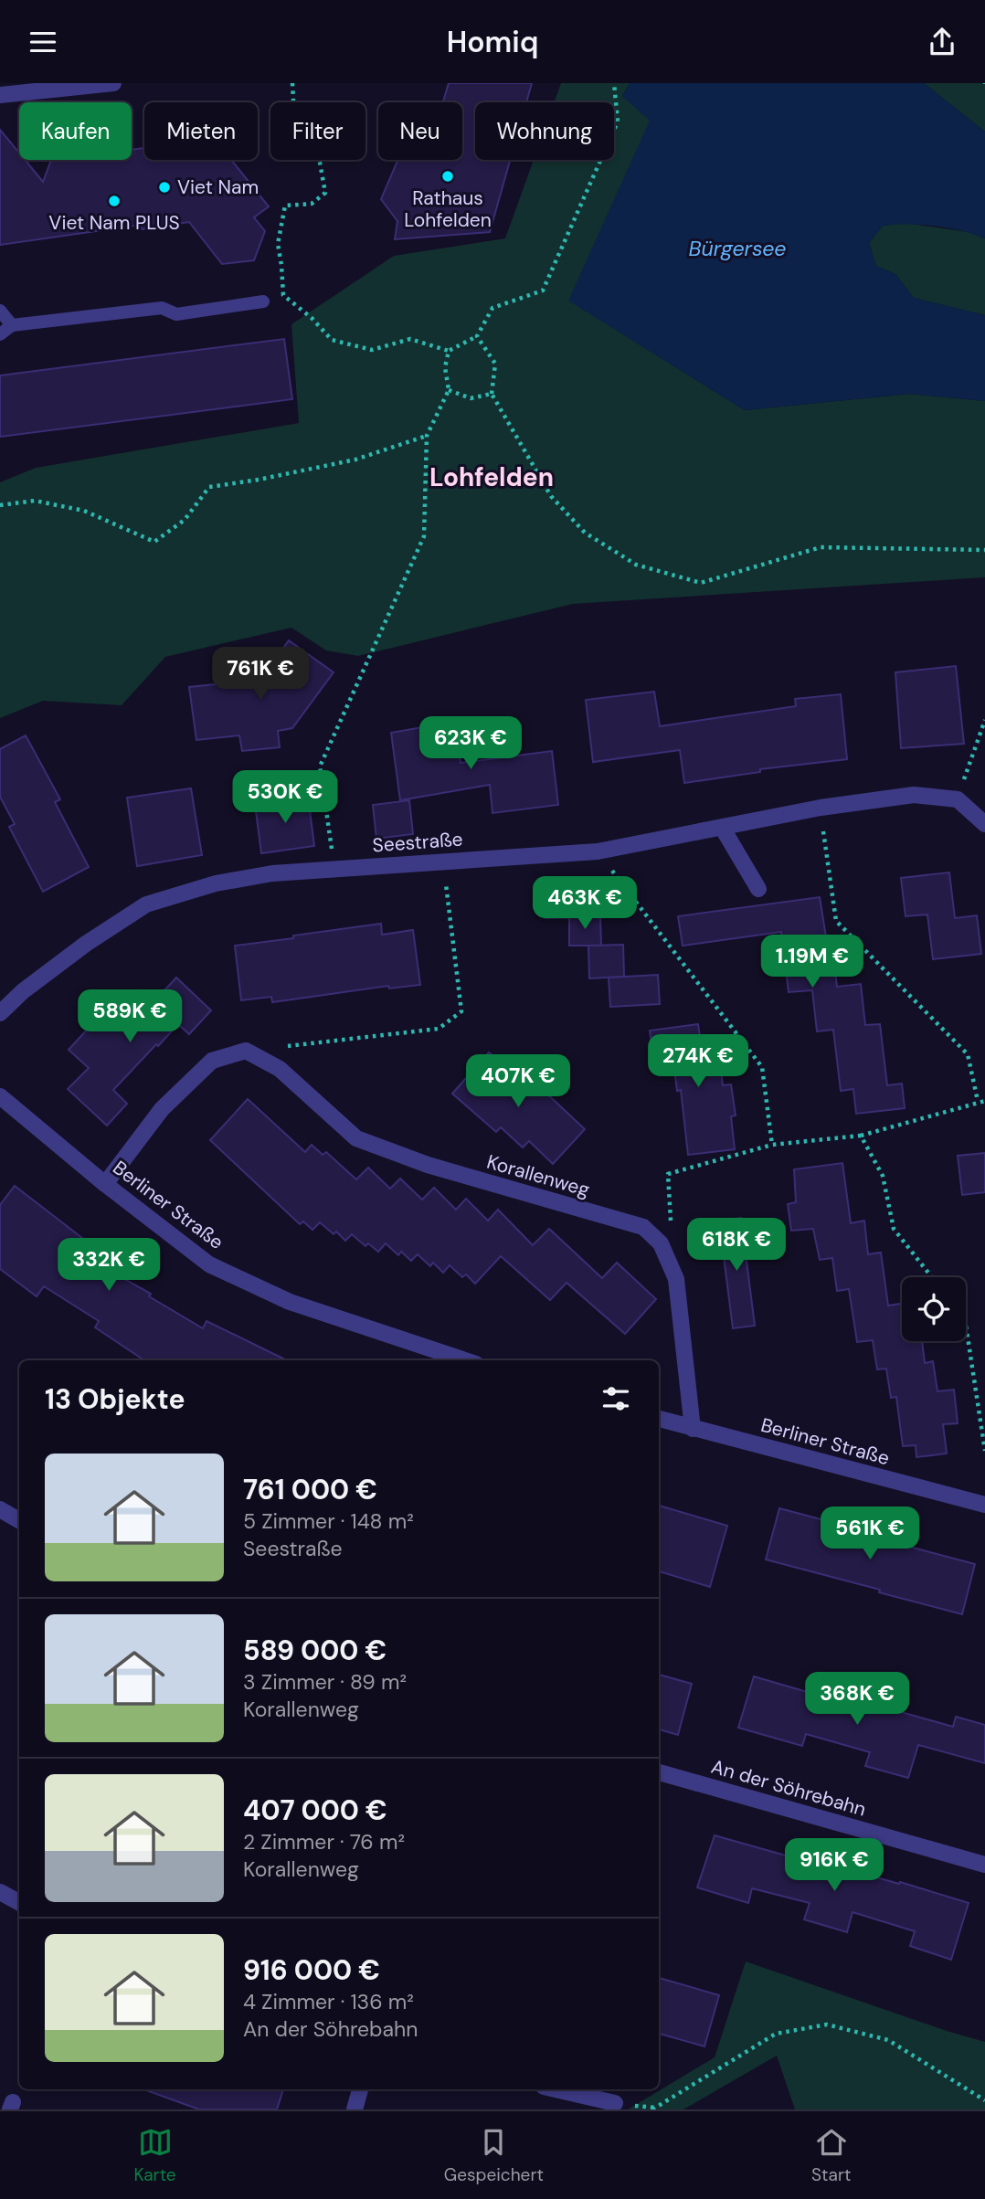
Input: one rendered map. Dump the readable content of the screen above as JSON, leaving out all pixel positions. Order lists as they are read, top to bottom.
{
  "streets": {
    "street": [
      "Seestraße",
      "Korallenweg",
      "Berliner Straße",
      "An der Söhrebahn"
    ]
  },
  "crossings": [
    ["Korallenweg", "Berliner Straße"]
  ],
  "districts": ["Lohfelden"],
  "water": ["Bürgersee"],
  "places": ["Rathaus Lohfelden", "Viet Nam", "Viet Nam PLUS"],
  "page": {
    "header": "Homiq",
    "chip": [
      "Kaufen",
      "Mieten",
      "Filter",
      "Neu",
      "Wohnung"
    ],
    "price": [
      "761K €",
      "623K €",
      "530K €",
      "463K €",
      "1.19M €",
      "589K €",
      "274K €",
      "407K €",
      "618K €",
      "332K €",
      "561K €",
      "368K €",
      "916K €"
    ],
    "heading": "13 Objekte",
    "list": [
      {
        "name": "761 000 €",
        "note": "5 Zimmer · 148 m² · Seestraße"
      },
      {
        "name": "589 000 €",
        "note": "3 Zimmer · 89 m² · Korallenweg"
      },
      {
        "name": "407 000 €",
        "note": "2 Zimmer · 76 m² · Korallenweg"
      },
      {
        "name": "916 000 €",
        "note": "4 Zimmer · 136 m² · An der Söhrebahn"
      }
    ],
    "tabs": ["Karte", "Gespeichert", "Start"]
  }
}
